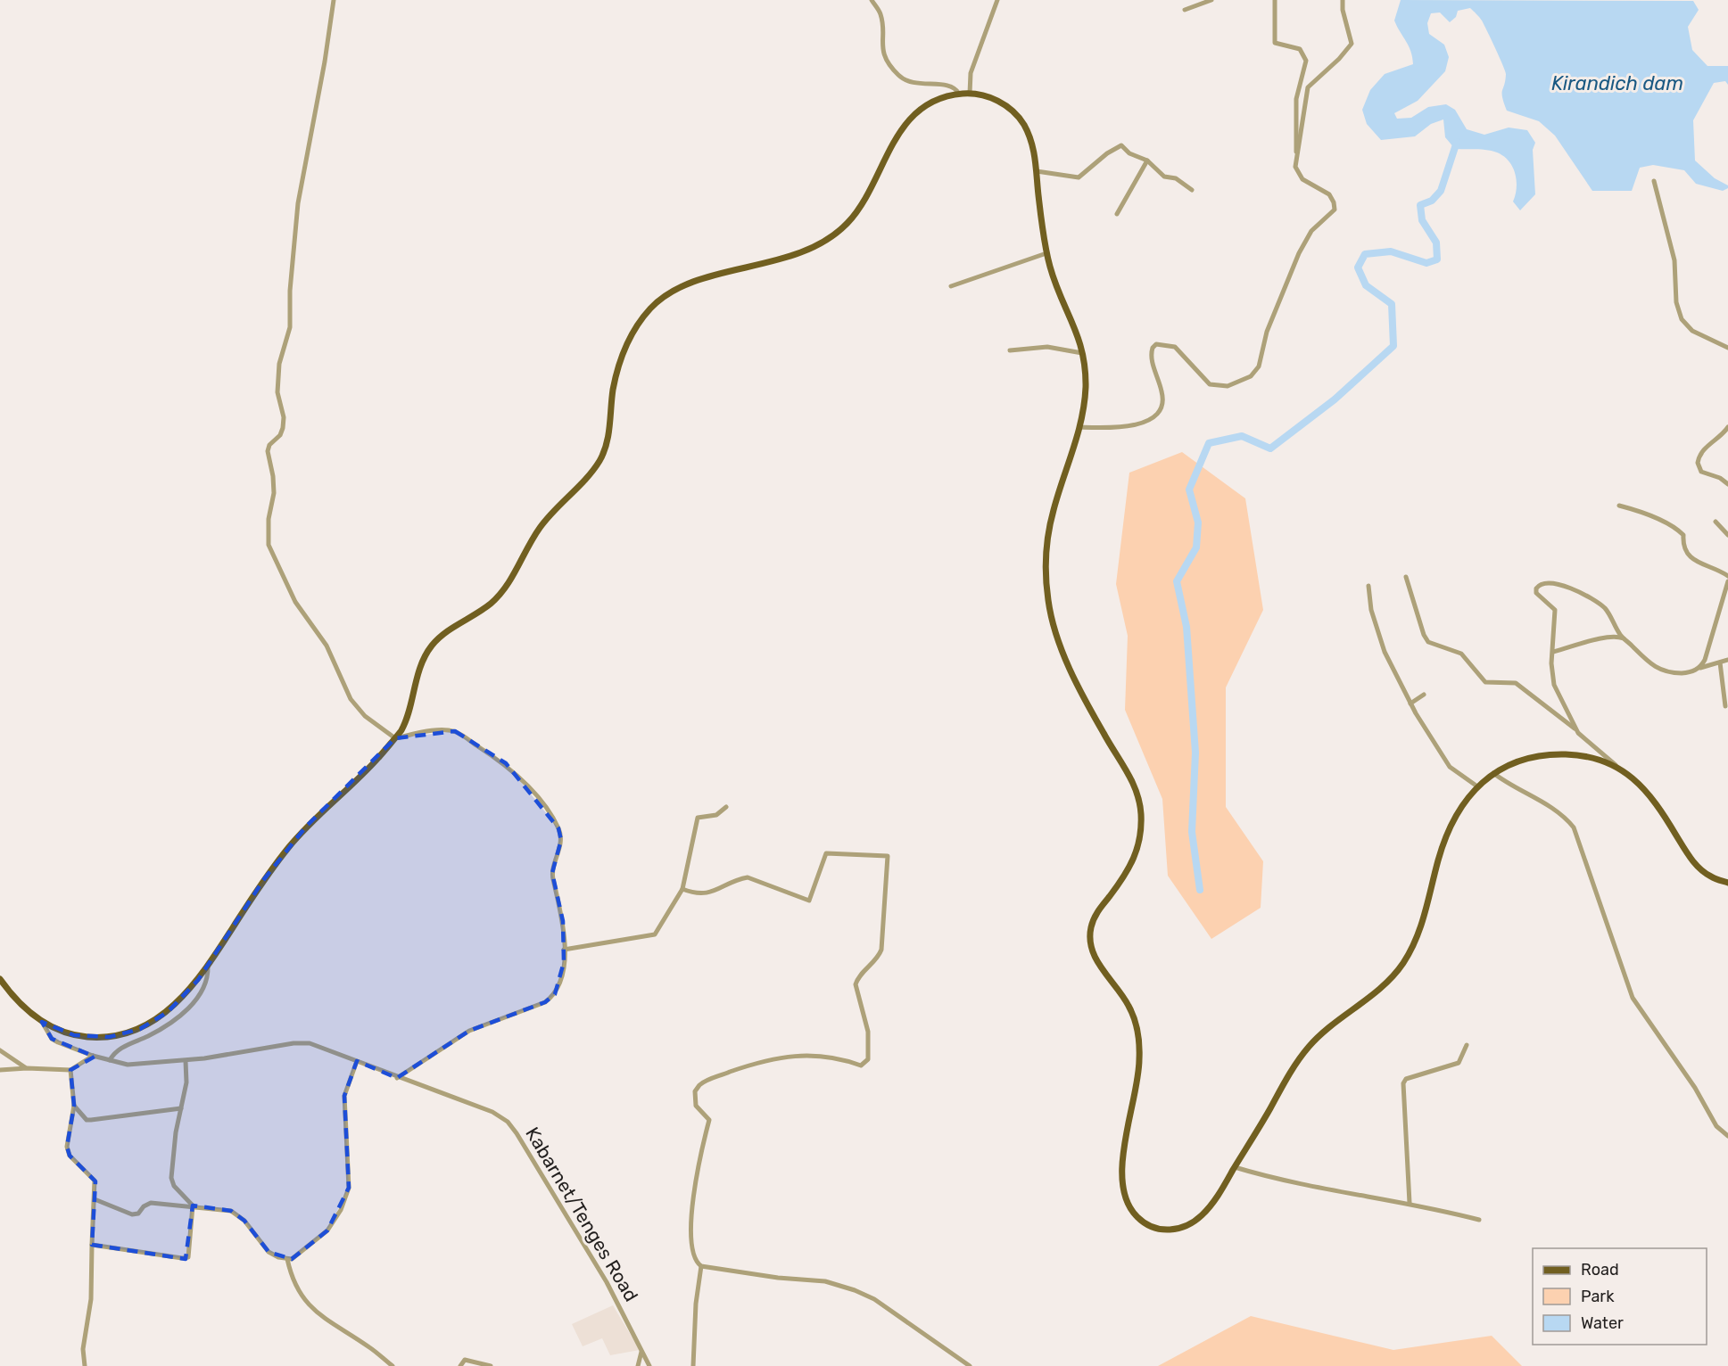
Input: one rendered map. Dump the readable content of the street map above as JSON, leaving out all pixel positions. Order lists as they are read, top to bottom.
{
  "streets": {
    "street": ["Kabarnet/Tenges Road"]
  },
  "water": ["Kirandich dam"],
  "legend": ["Road", "Park", "Water"]
}
